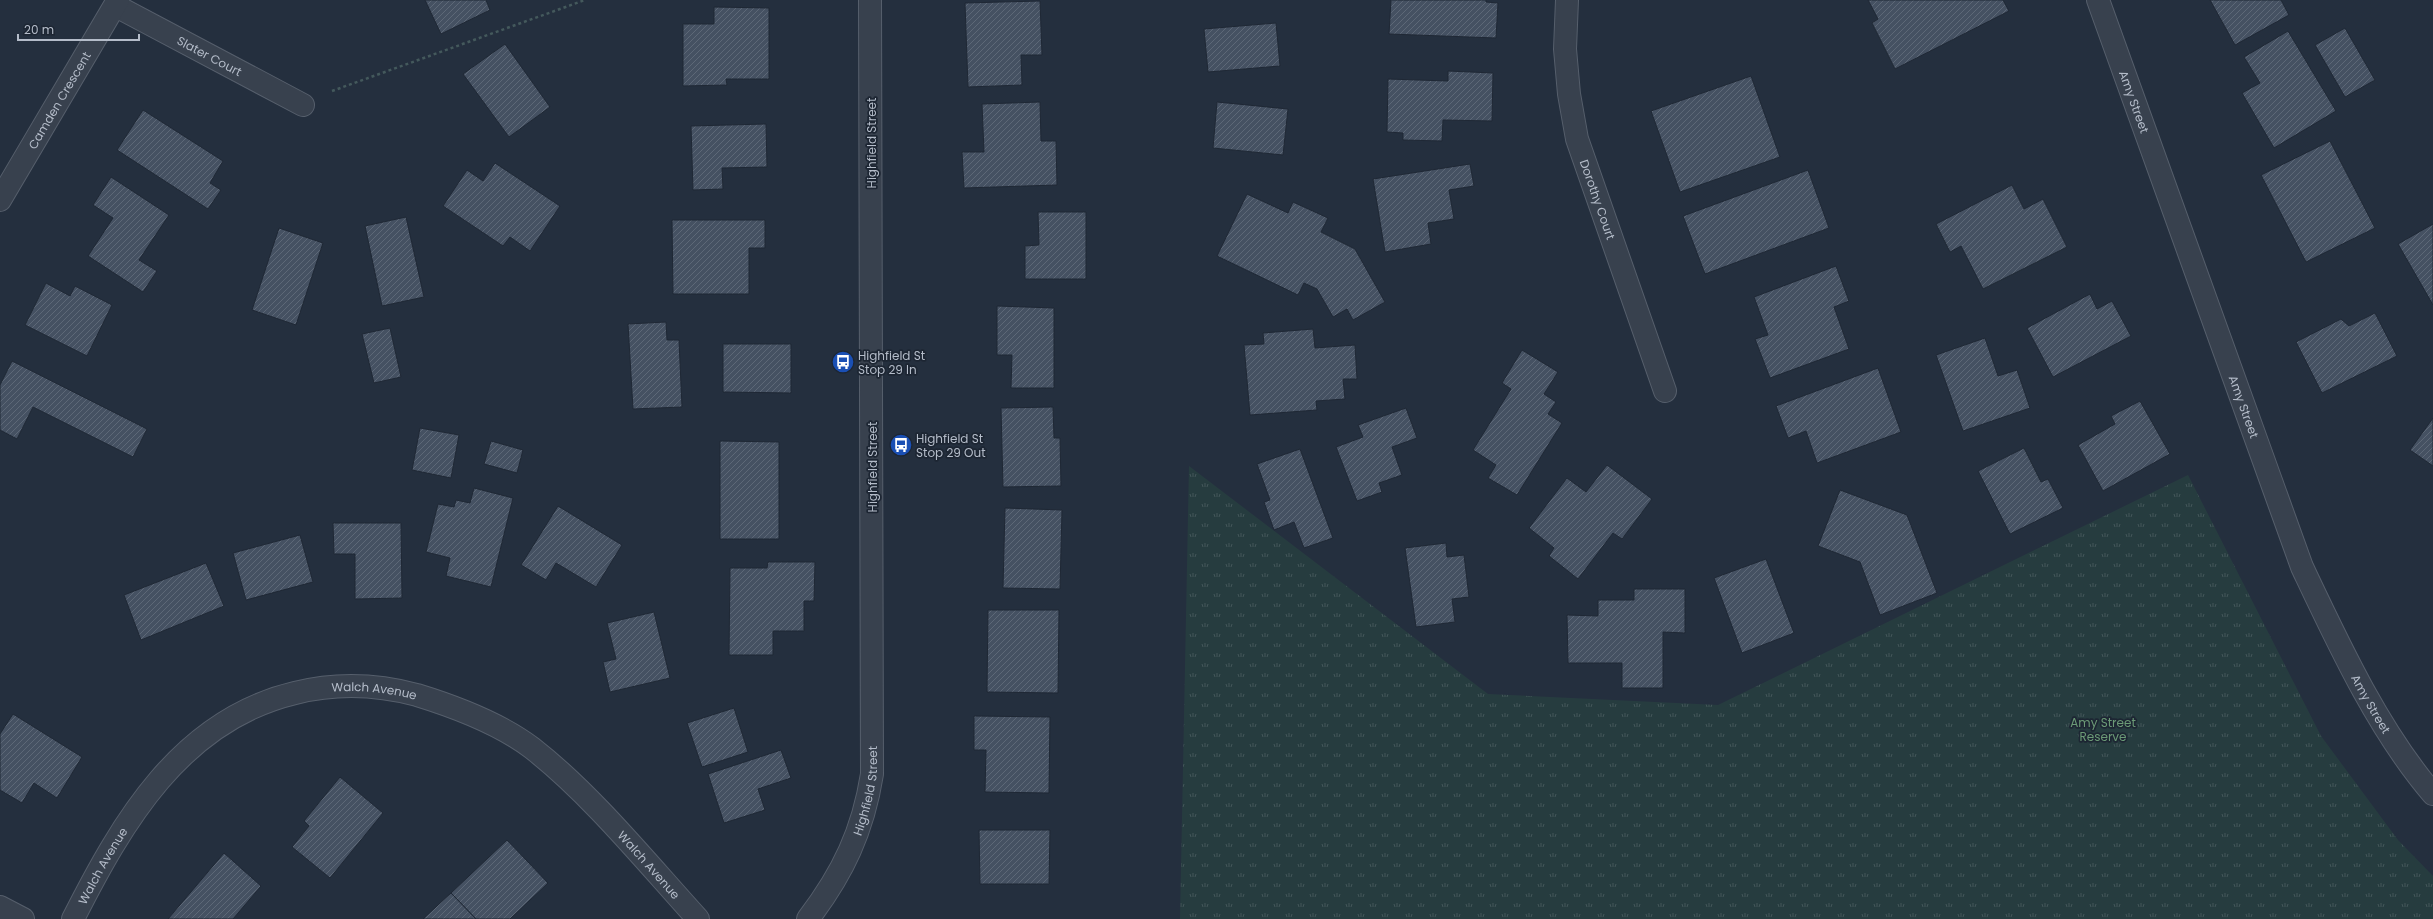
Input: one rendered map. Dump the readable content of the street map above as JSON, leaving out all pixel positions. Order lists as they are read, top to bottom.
{
  "streets": {
    "street": [
      "Slater Court",
      "Camden Crescent",
      "Amy Street",
      "Highfield Street",
      "Dorothy Court",
      "Walch Avenue"
    ]
  },
  "crossings": [
    ["Slater Court", "Camden Crescent"]
  ],
  "parks": ["Amy Street Reserve"],
  "places": {
    "bus stop": ["Highfield St Stop 29 In", "Highfield St Stop 29 Out"]
  },
  "scale_bar": "20 m"
}
